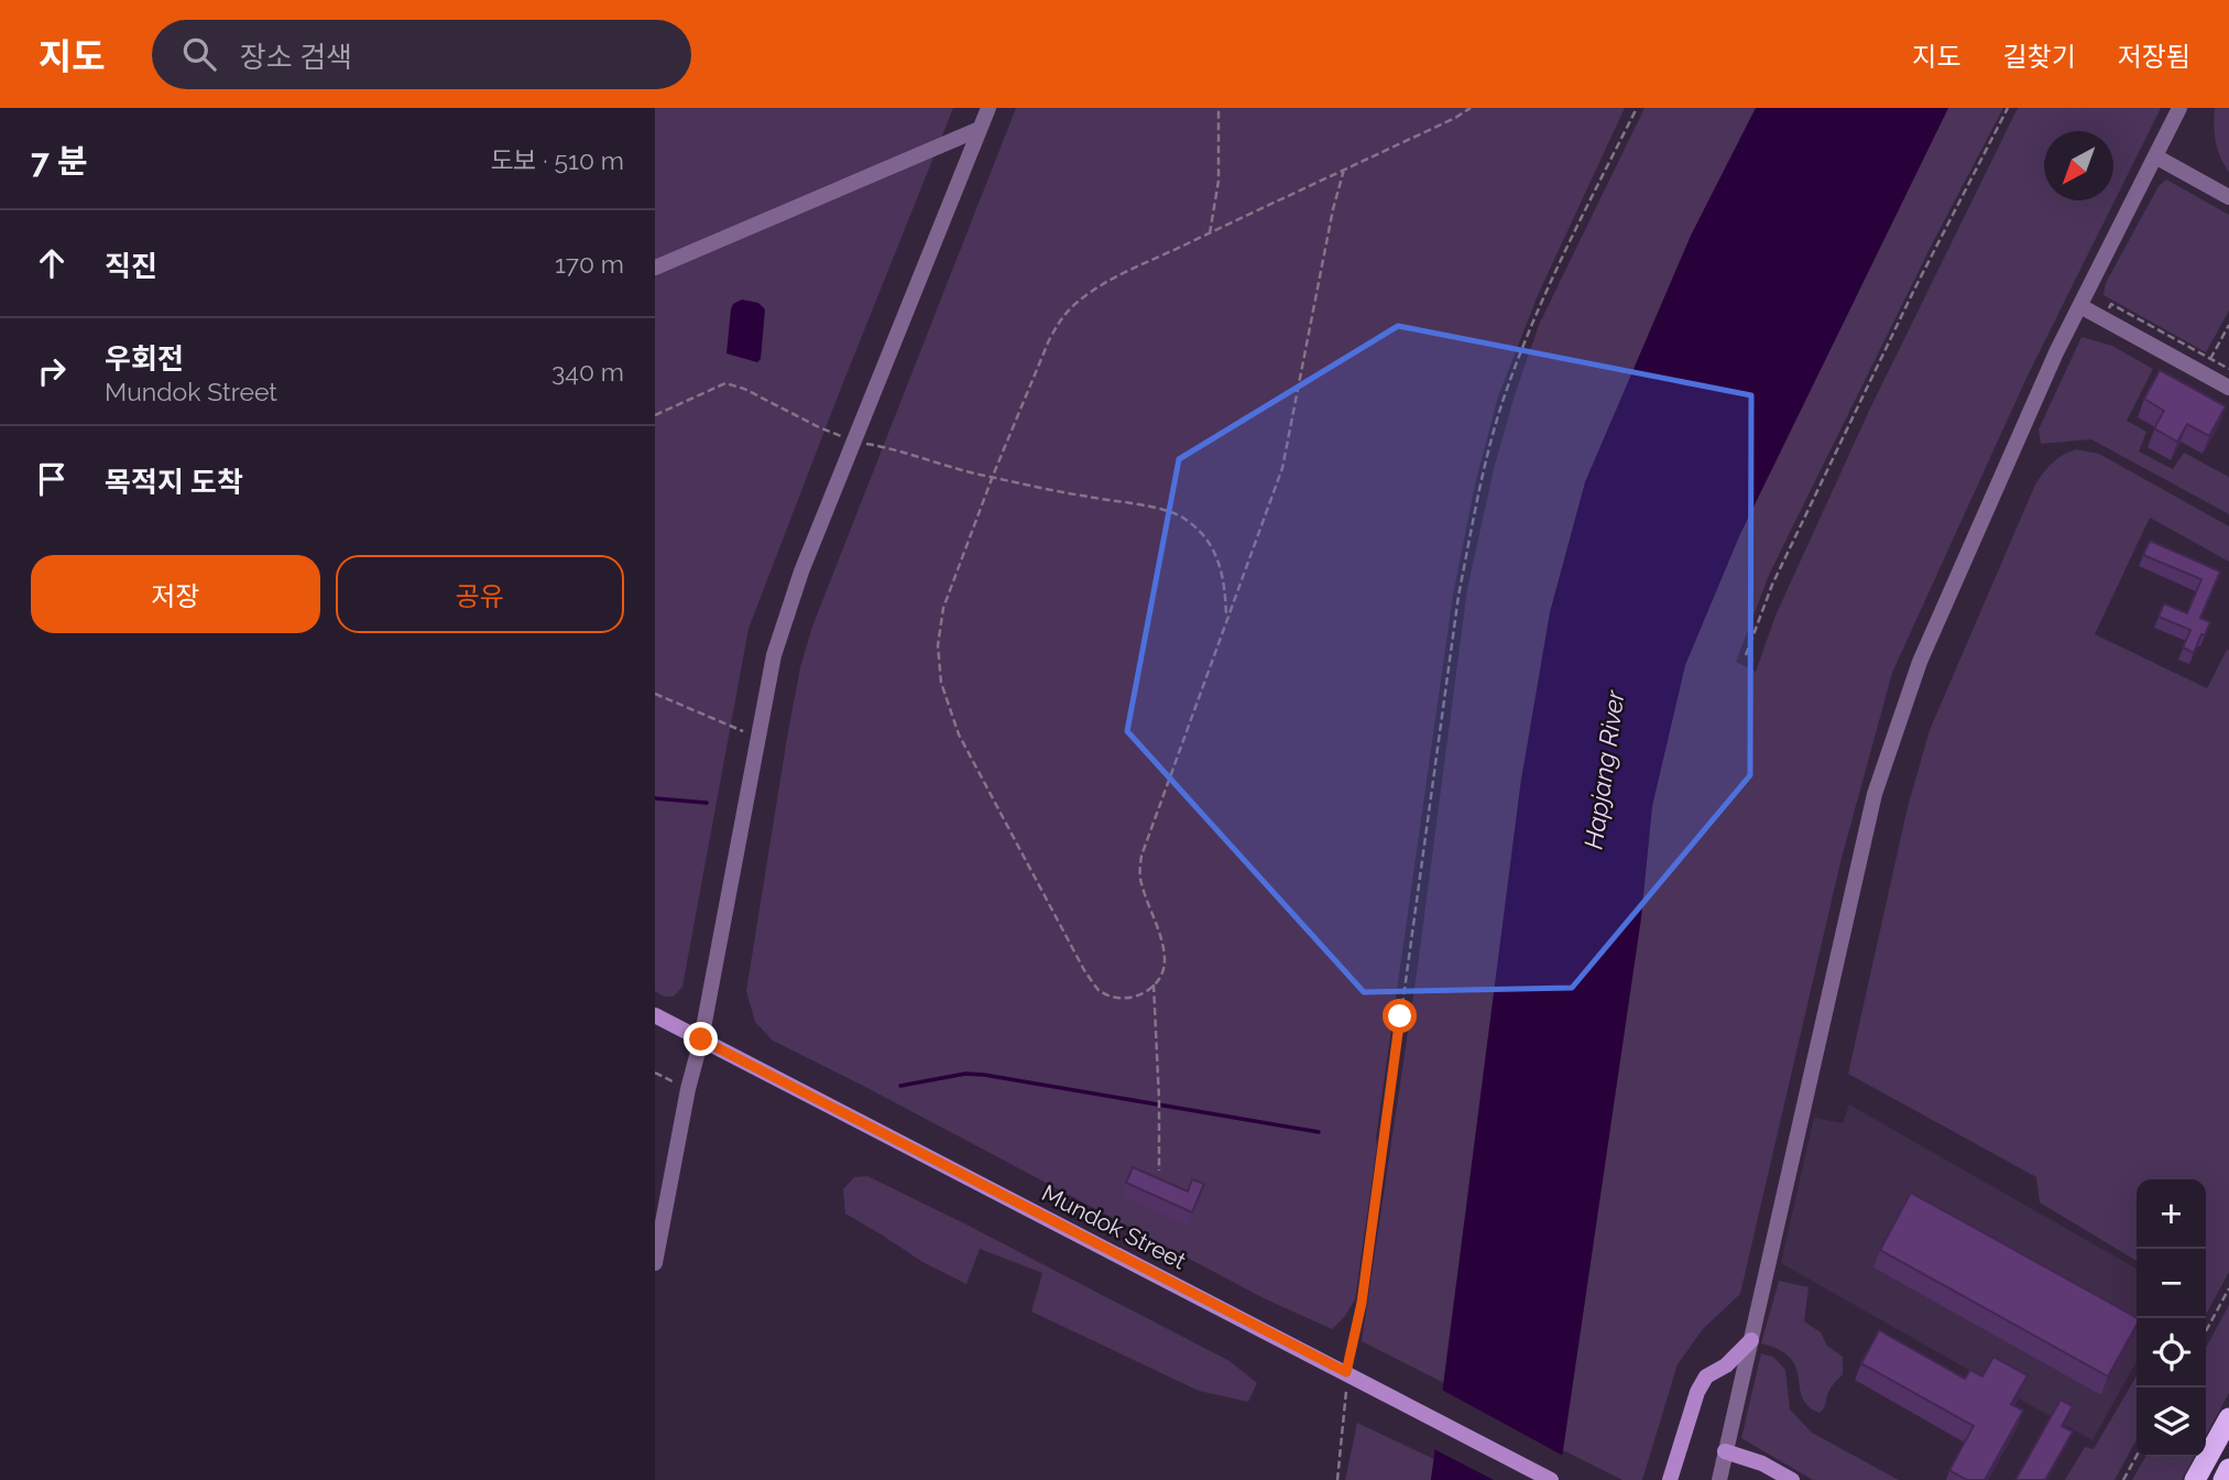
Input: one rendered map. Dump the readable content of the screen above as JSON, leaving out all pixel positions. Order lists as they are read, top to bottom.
{
  "streets": {
    "main road": ["Mundok Street"]
  },
  "water": ["Hapjang River"],
  "north": "bottom left",
  "page": {
    "header": "지도",
    "search": "장소 검색",
    "nav": ["지도", "길찾기", "저장됨"],
    "heading": ["7 분", "도보 · 510 m"],
    "list": [
      ["직진", "170 m"],
      ["우회전", "Mundok Street", "340 m"],
      "목적지 도착"
    ],
    "buttons": ["저장", "공유"],
    "map_buttons": ["+", "−"]
  }
}
